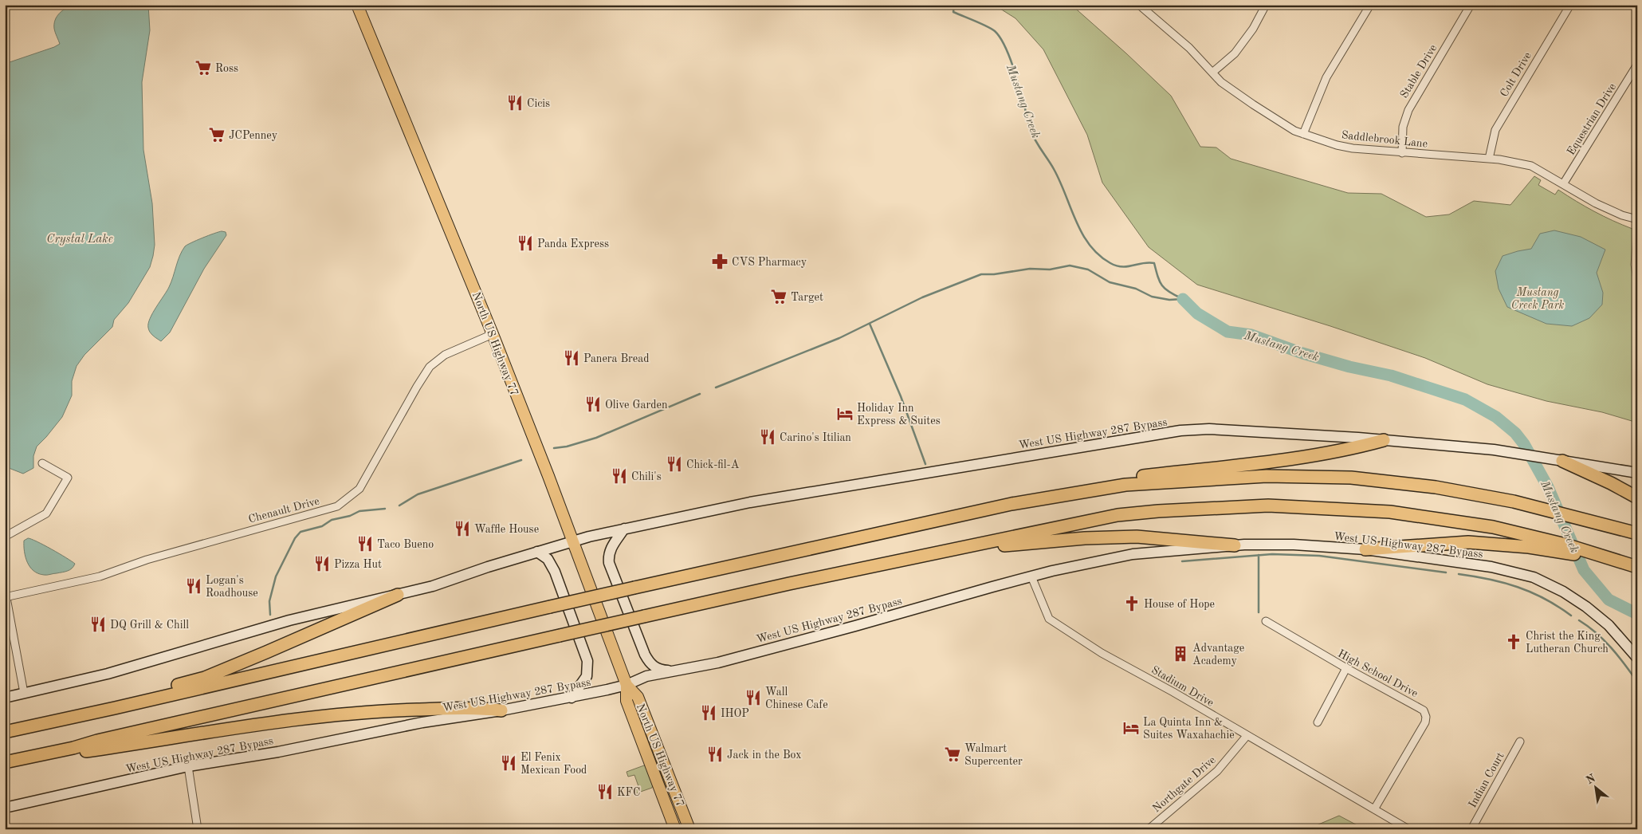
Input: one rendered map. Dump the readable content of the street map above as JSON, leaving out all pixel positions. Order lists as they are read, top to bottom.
{
  "streets": {
    "main road": ["North US Highway 77", "West US Highway 287 Bypass"],
    "street": [
      "Stable Drive",
      "Colt Drive",
      "Equestrian Drive",
      "Saddlebrook Lane",
      "Chenault Drive",
      "High School Drive",
      "Stadium Drive",
      "Indian Court",
      "Northgate Drive"
    ]
  },
  "crossings": [
    ["Stable Drive", "Saddlebrook Lane"],
    ["Colt Drive", "Saddlebrook Lane"],
    ["Equestrian Drive", "Saddlebrook Lane"],
    ["North US Highway 77", "West US Highway 287 Bypass"],
    ["North US Highway 77", "Chenault Drive"],
    ["West US Highway 287 Bypass", "Stadium Drive"],
    ["High School Drive", "Stadium Drive"],
    ["Stadium Drive", "Northgate Drive"]
  ],
  "water": ["Mustang Creek", "Crystal Lake"],
  "parks": ["Mustang Creek Park"],
  "places": {
    "supermarket": [
      "Ross",
      "JCPenney",
      "Target",
      "Walmart Supercenter"
    ],
    "restaurant": [
      "Cicis",
      "Panda Express",
      "Panera Bread",
      "Olive Garden",
      "Carino's Itilian",
      "Chick-fil-A",
      "Chili's",
      "Waffle House",
      "Taco Bueno",
      "Pizza Hut",
      "Logan's Roadhouse",
      "DQ Grill & Chill",
      "Wall Chinese Cafe",
      "IHOP",
      "Jack in the Box",
      "El Fenix Mexican Food",
      "KFC"
    ],
    "pharmacy": ["CVS Pharmacy"],
    "hotel": ["Holiday Inn Express & Suites", "La Quinta Inn & Suites Waxahachie"],
    "church": ["House of Hope", "Christ the King Lutheran Church"],
    "building": ["Advantage Academy"]
  },
  "north": "top left"
}
